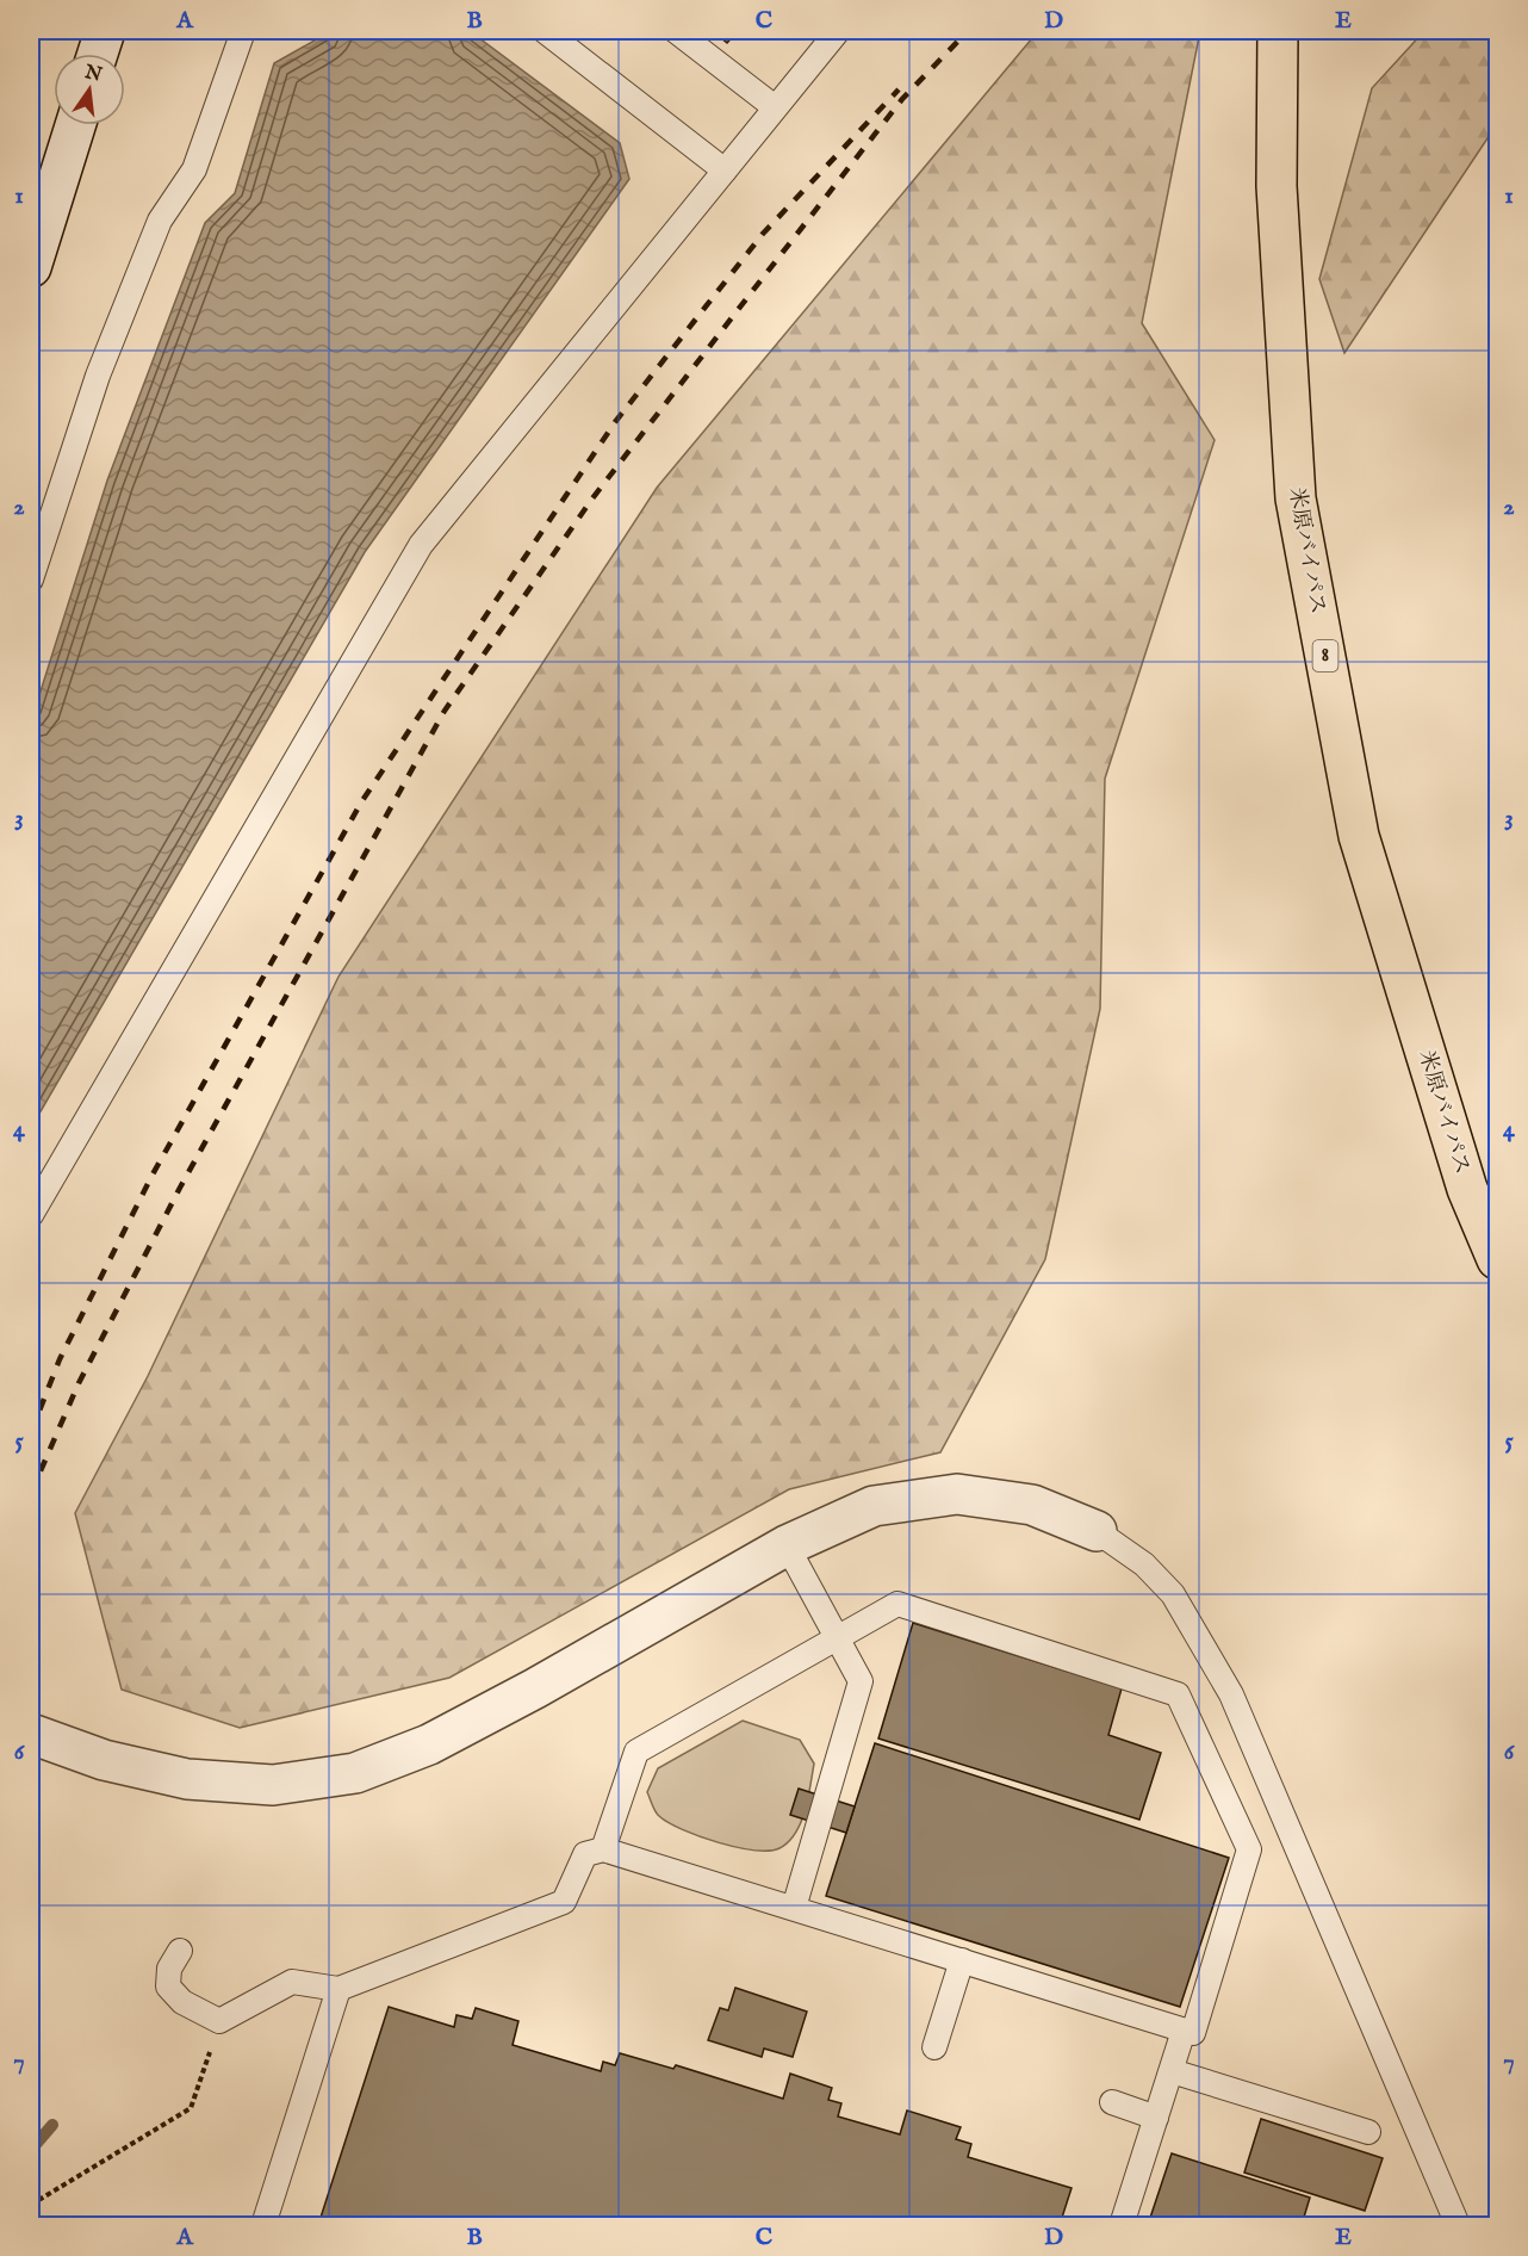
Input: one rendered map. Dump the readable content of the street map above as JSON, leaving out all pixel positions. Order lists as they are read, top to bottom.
{
  "streets": {
    "highway": ["米原バイパス", "8"]
  },
  "north": "top",
  "grid": {
    "columns": [
      "A",
      "B",
      "C",
      "D",
      "E"
    ],
    "rows": [
      "1",
      "2",
      "3",
      "4",
      "5",
      "6",
      "7"
    ]
  }
}
